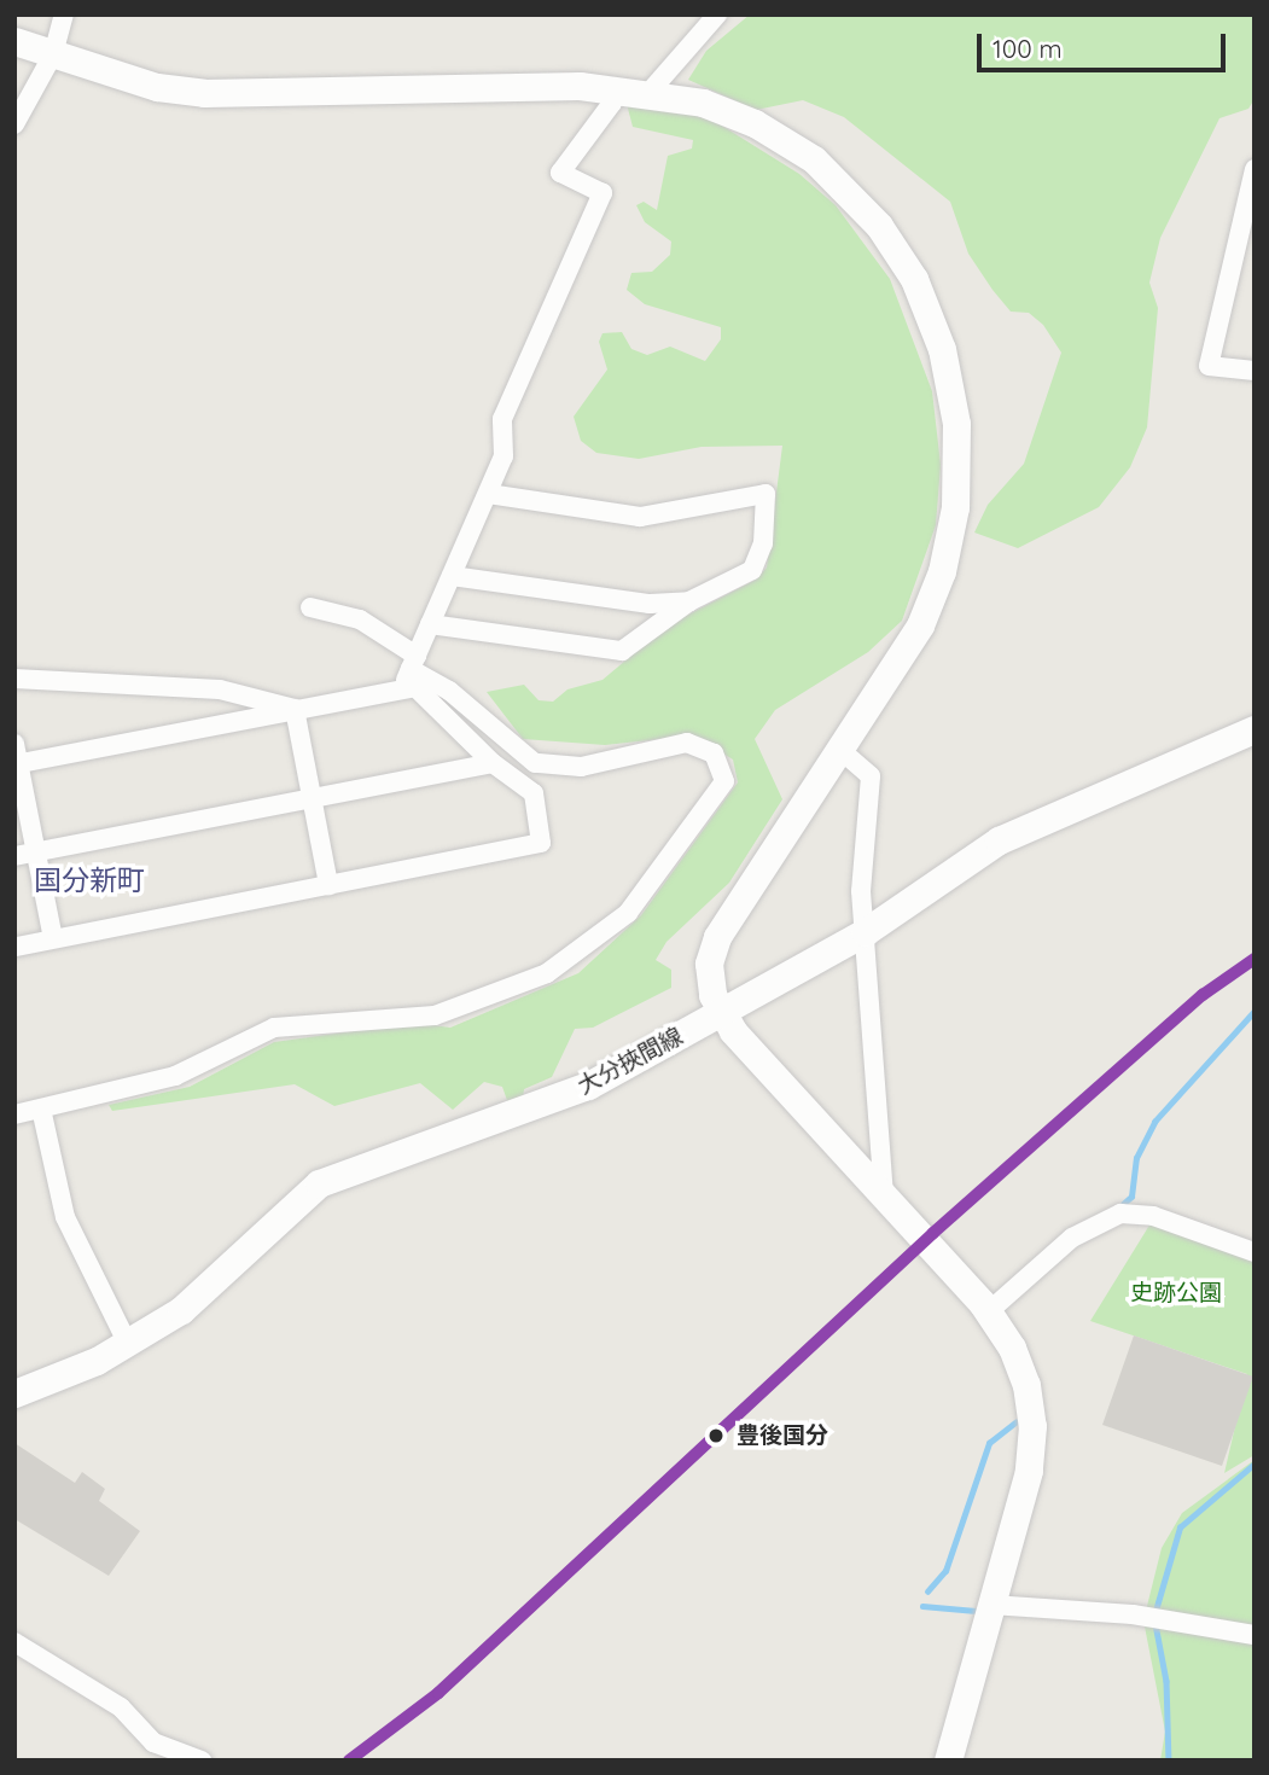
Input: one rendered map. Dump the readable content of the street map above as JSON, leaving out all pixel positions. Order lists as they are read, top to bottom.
{
  "streets": {
    "street": ["大分挾間線"]
  },
  "districts": ["国分新町"],
  "parks": ["史跡公園"],
  "places": ["豊後国分"],
  "scale_bar": "100 m"
}
